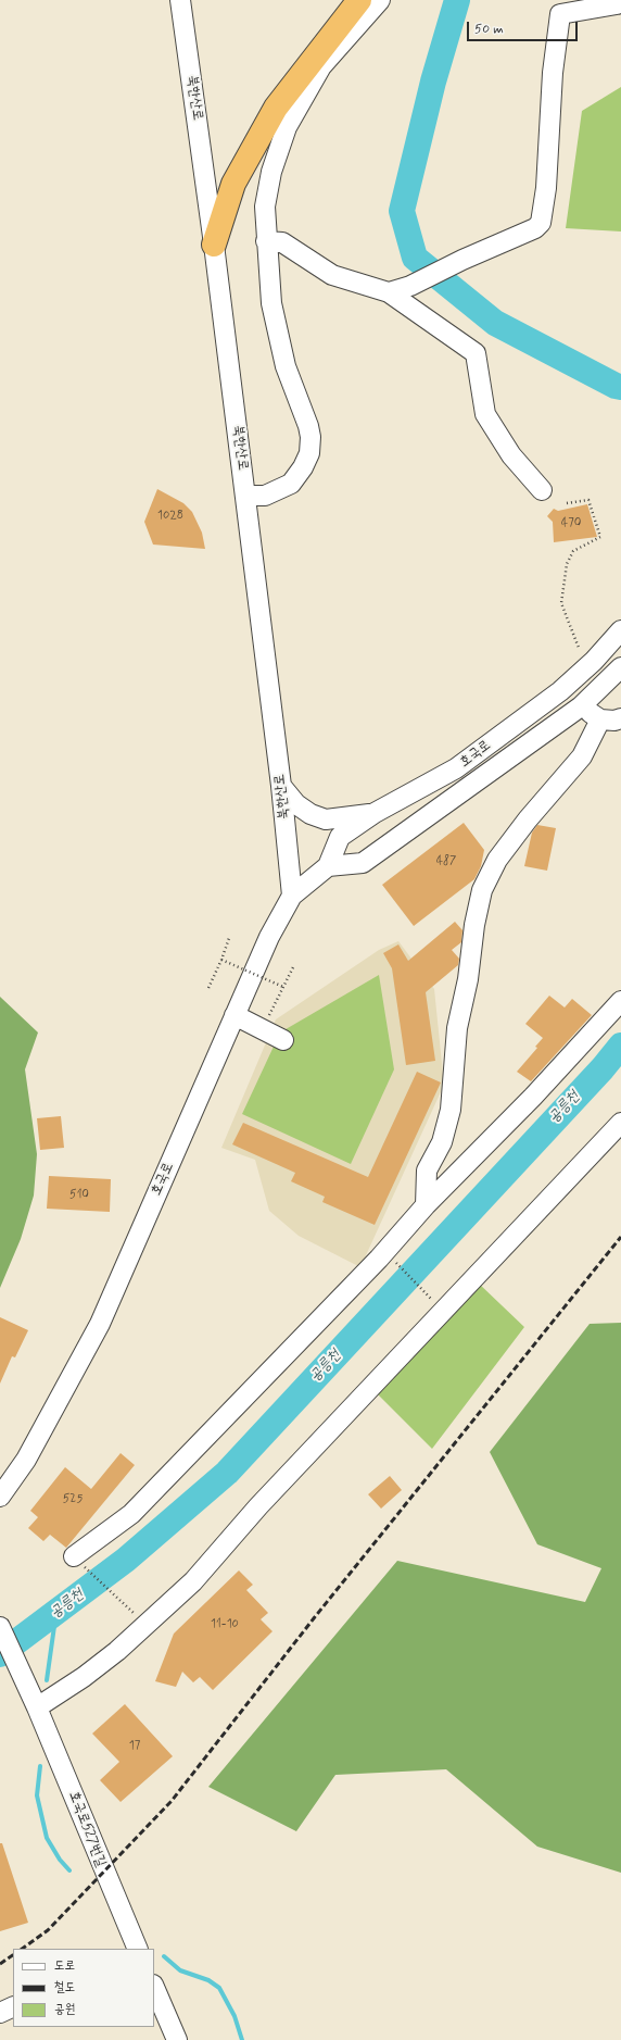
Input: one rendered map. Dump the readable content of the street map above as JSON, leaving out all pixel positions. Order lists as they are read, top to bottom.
{
  "streets": {
    "street": ["북한산로", "호국로", "호국로527번길"]
  },
  "crossings": [
    ["북한산로", "호국로"]
  ],
  "water": ["공릉천"],
  "house_numbers": [
    "1028",
    "470",
    "487",
    "510",
    "525",
    "11-10",
    "17"
  ],
  "legend": ["도로", "철도", "공원"],
  "scale_bar": "50 m"
}
